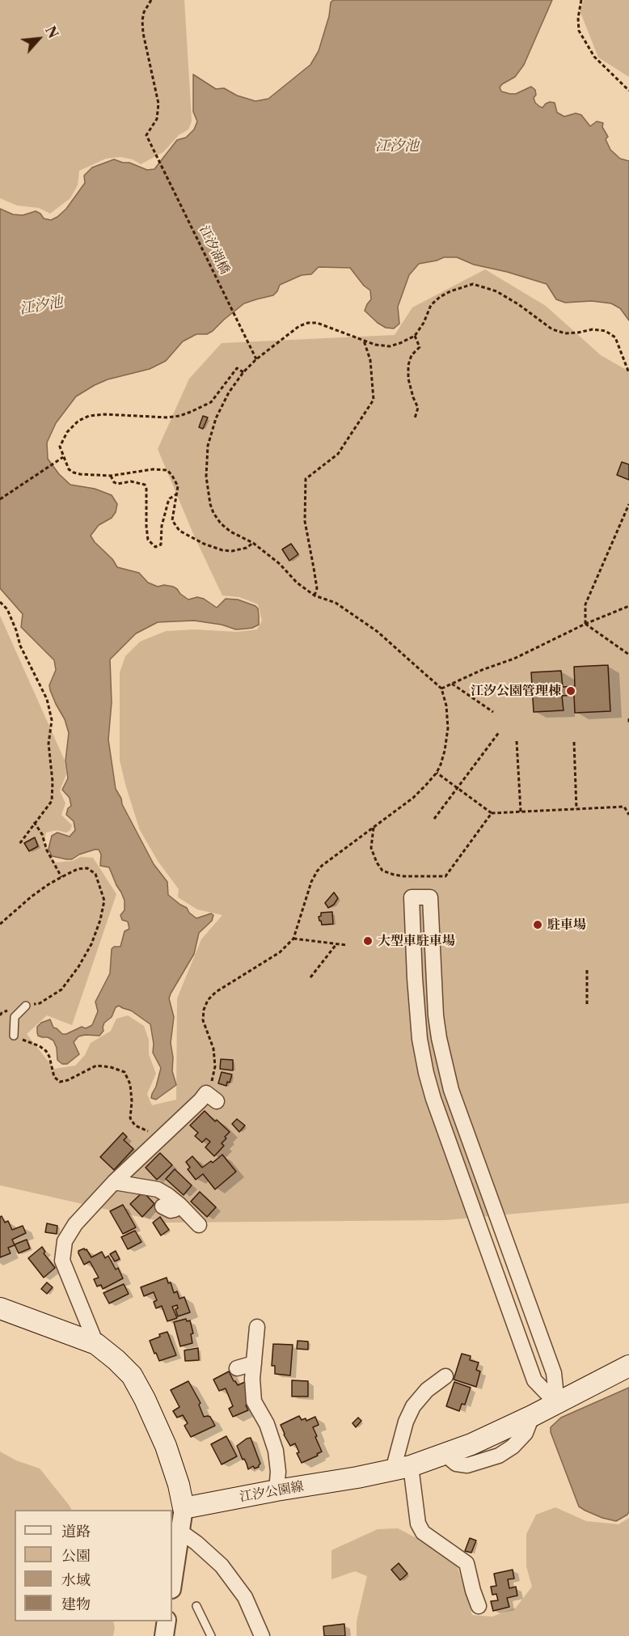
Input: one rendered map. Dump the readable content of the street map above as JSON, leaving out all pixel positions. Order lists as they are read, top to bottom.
{
  "streets": {
    "main road": ["江汐公園線"],
    "path": ["江汐湖橋"]
  },
  "water": ["江汐池"],
  "places": ["江汐公園管理棟", "駐車場", "大型車駐車場"],
  "legend": [
    "道路",
    "公園",
    "水域",
    "建物"
  ],
  "north": "top right"
}
